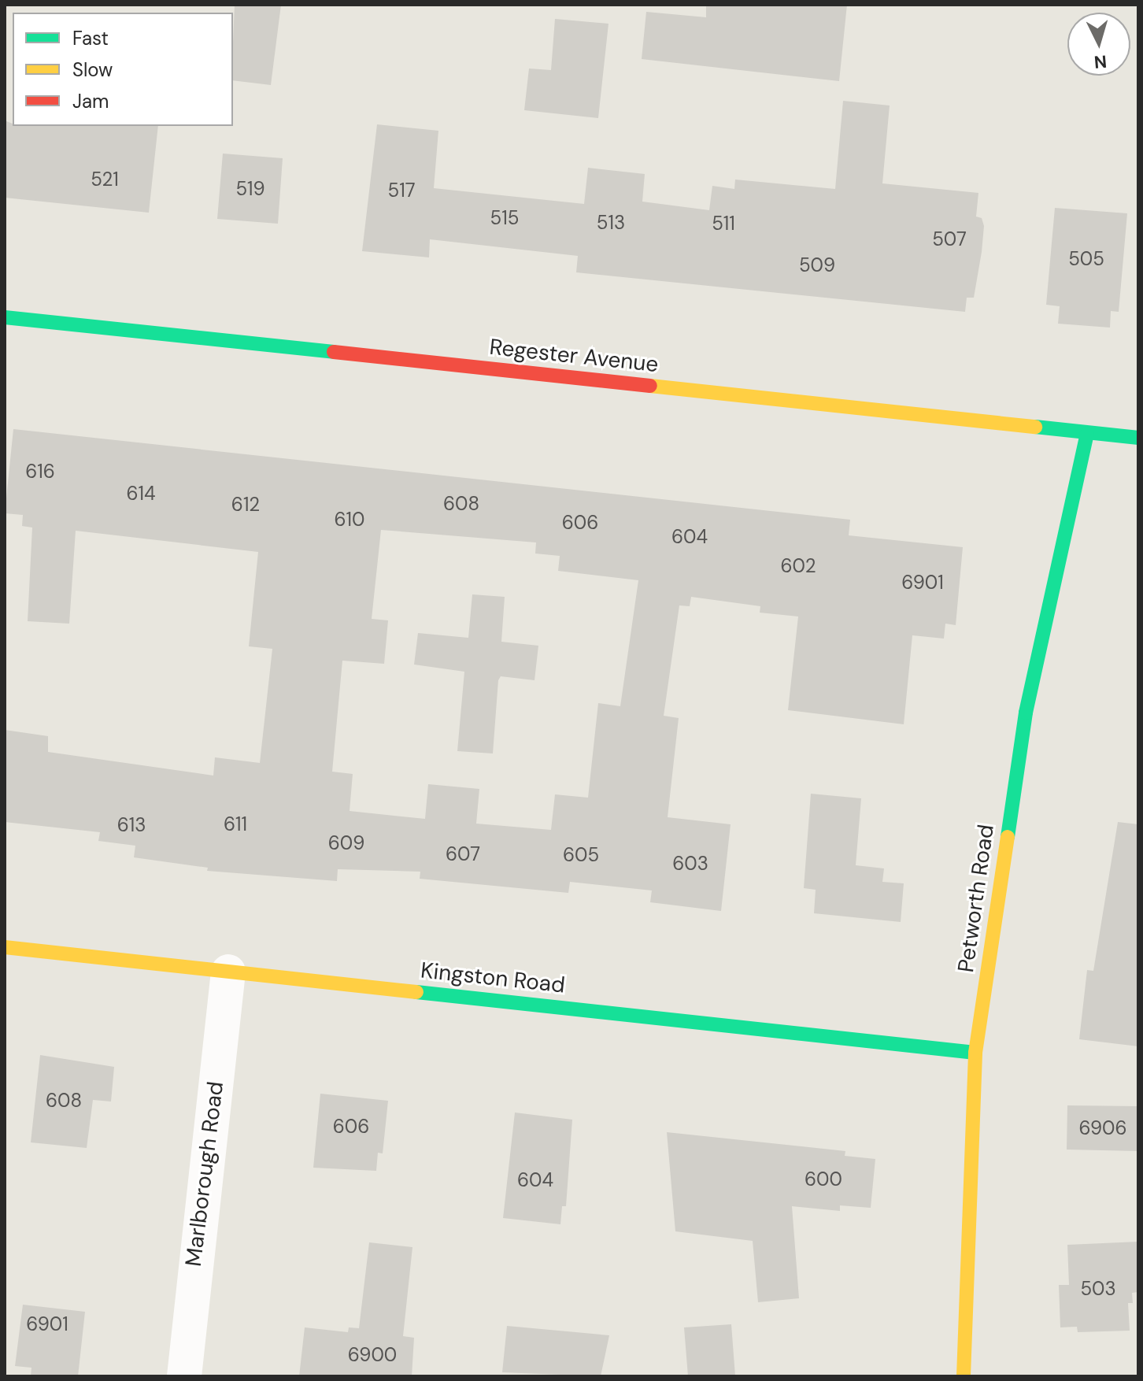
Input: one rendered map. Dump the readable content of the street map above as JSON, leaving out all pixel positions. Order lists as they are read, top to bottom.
{
  "streets": {
    "street": [
      "Regester Avenue",
      "Petworth Road",
      "Kingston Road",
      "Marlborough Road"
    ]
  },
  "crossings": [
    ["Regester Avenue", "Petworth Road"],
    ["Petworth Road", "Kingston Road"],
    ["Kingston Road", "Marlborough Road"]
  ],
  "house_numbers": [
    "521",
    "519",
    "517",
    "515",
    "513",
    "511",
    "507",
    "505",
    "509",
    "616",
    "614",
    "608",
    "612",
    "610",
    "606",
    "604",
    "602",
    "6901",
    "611",
    "613",
    "609",
    "607",
    "605",
    "603",
    "608",
    "606",
    "6906",
    "600",
    "604",
    "503",
    "6901",
    "6900"
  ],
  "legend": ["Fast", "Slow", "Jam"],
  "north": "bottom"
}
